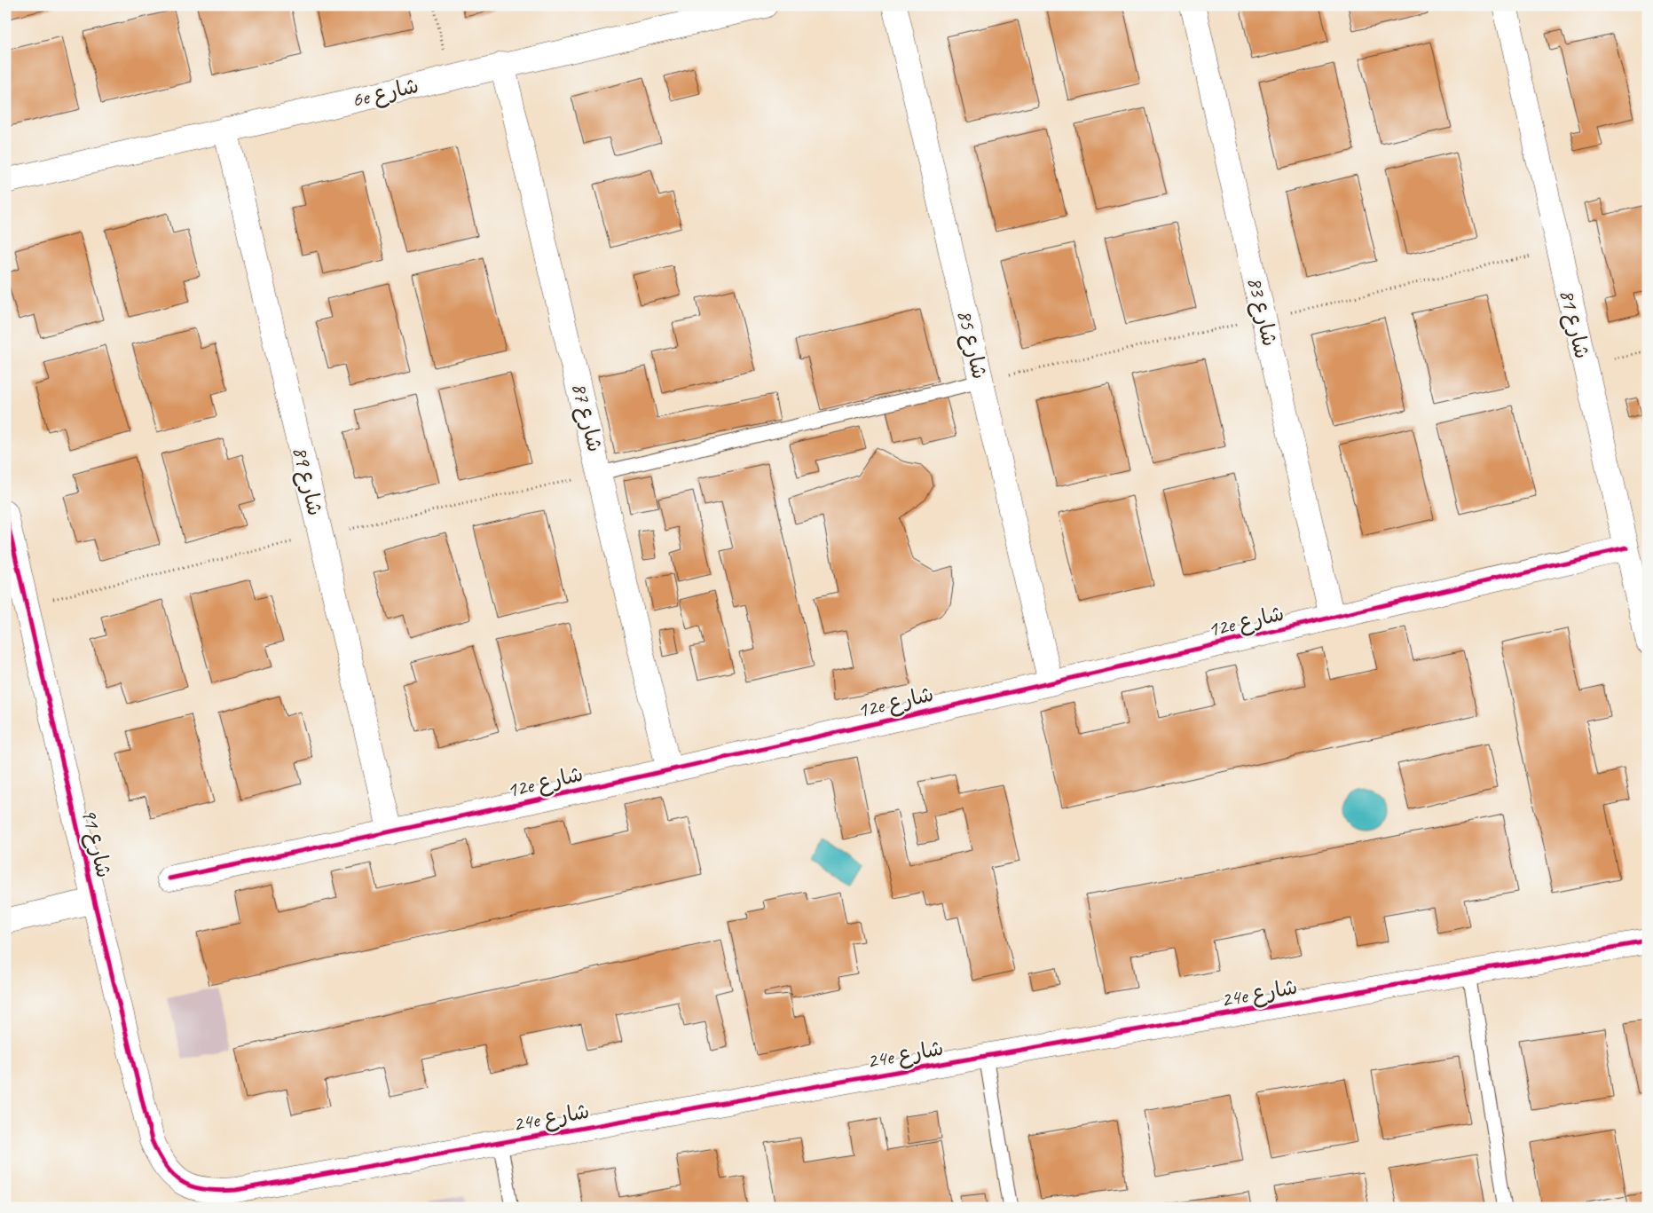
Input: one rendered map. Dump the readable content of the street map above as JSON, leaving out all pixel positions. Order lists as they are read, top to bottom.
{
  "streets": {
    "street": [
      "6e شارع",
      "شارع 83",
      "شارع 81",
      "شارع 85",
      "شارع 87",
      "شارع 89",
      "12e شارع",
      "شارع 91",
      "24e شارع"
    ]
  },
  "crossings": [
    ["6e شارع", "شارع 87"],
    ["6e شارع", "شارع 89"],
    ["شارع 83", "12e شارع"],
    ["شارع 81", "12e شارع"],
    ["شارع 85", "12e شارع"],
    ["شارع 87", "12e شارع"],
    ["شارع 89", "12e شارع"],
    ["شارع 91", "24e شارع"]
  ]
}
